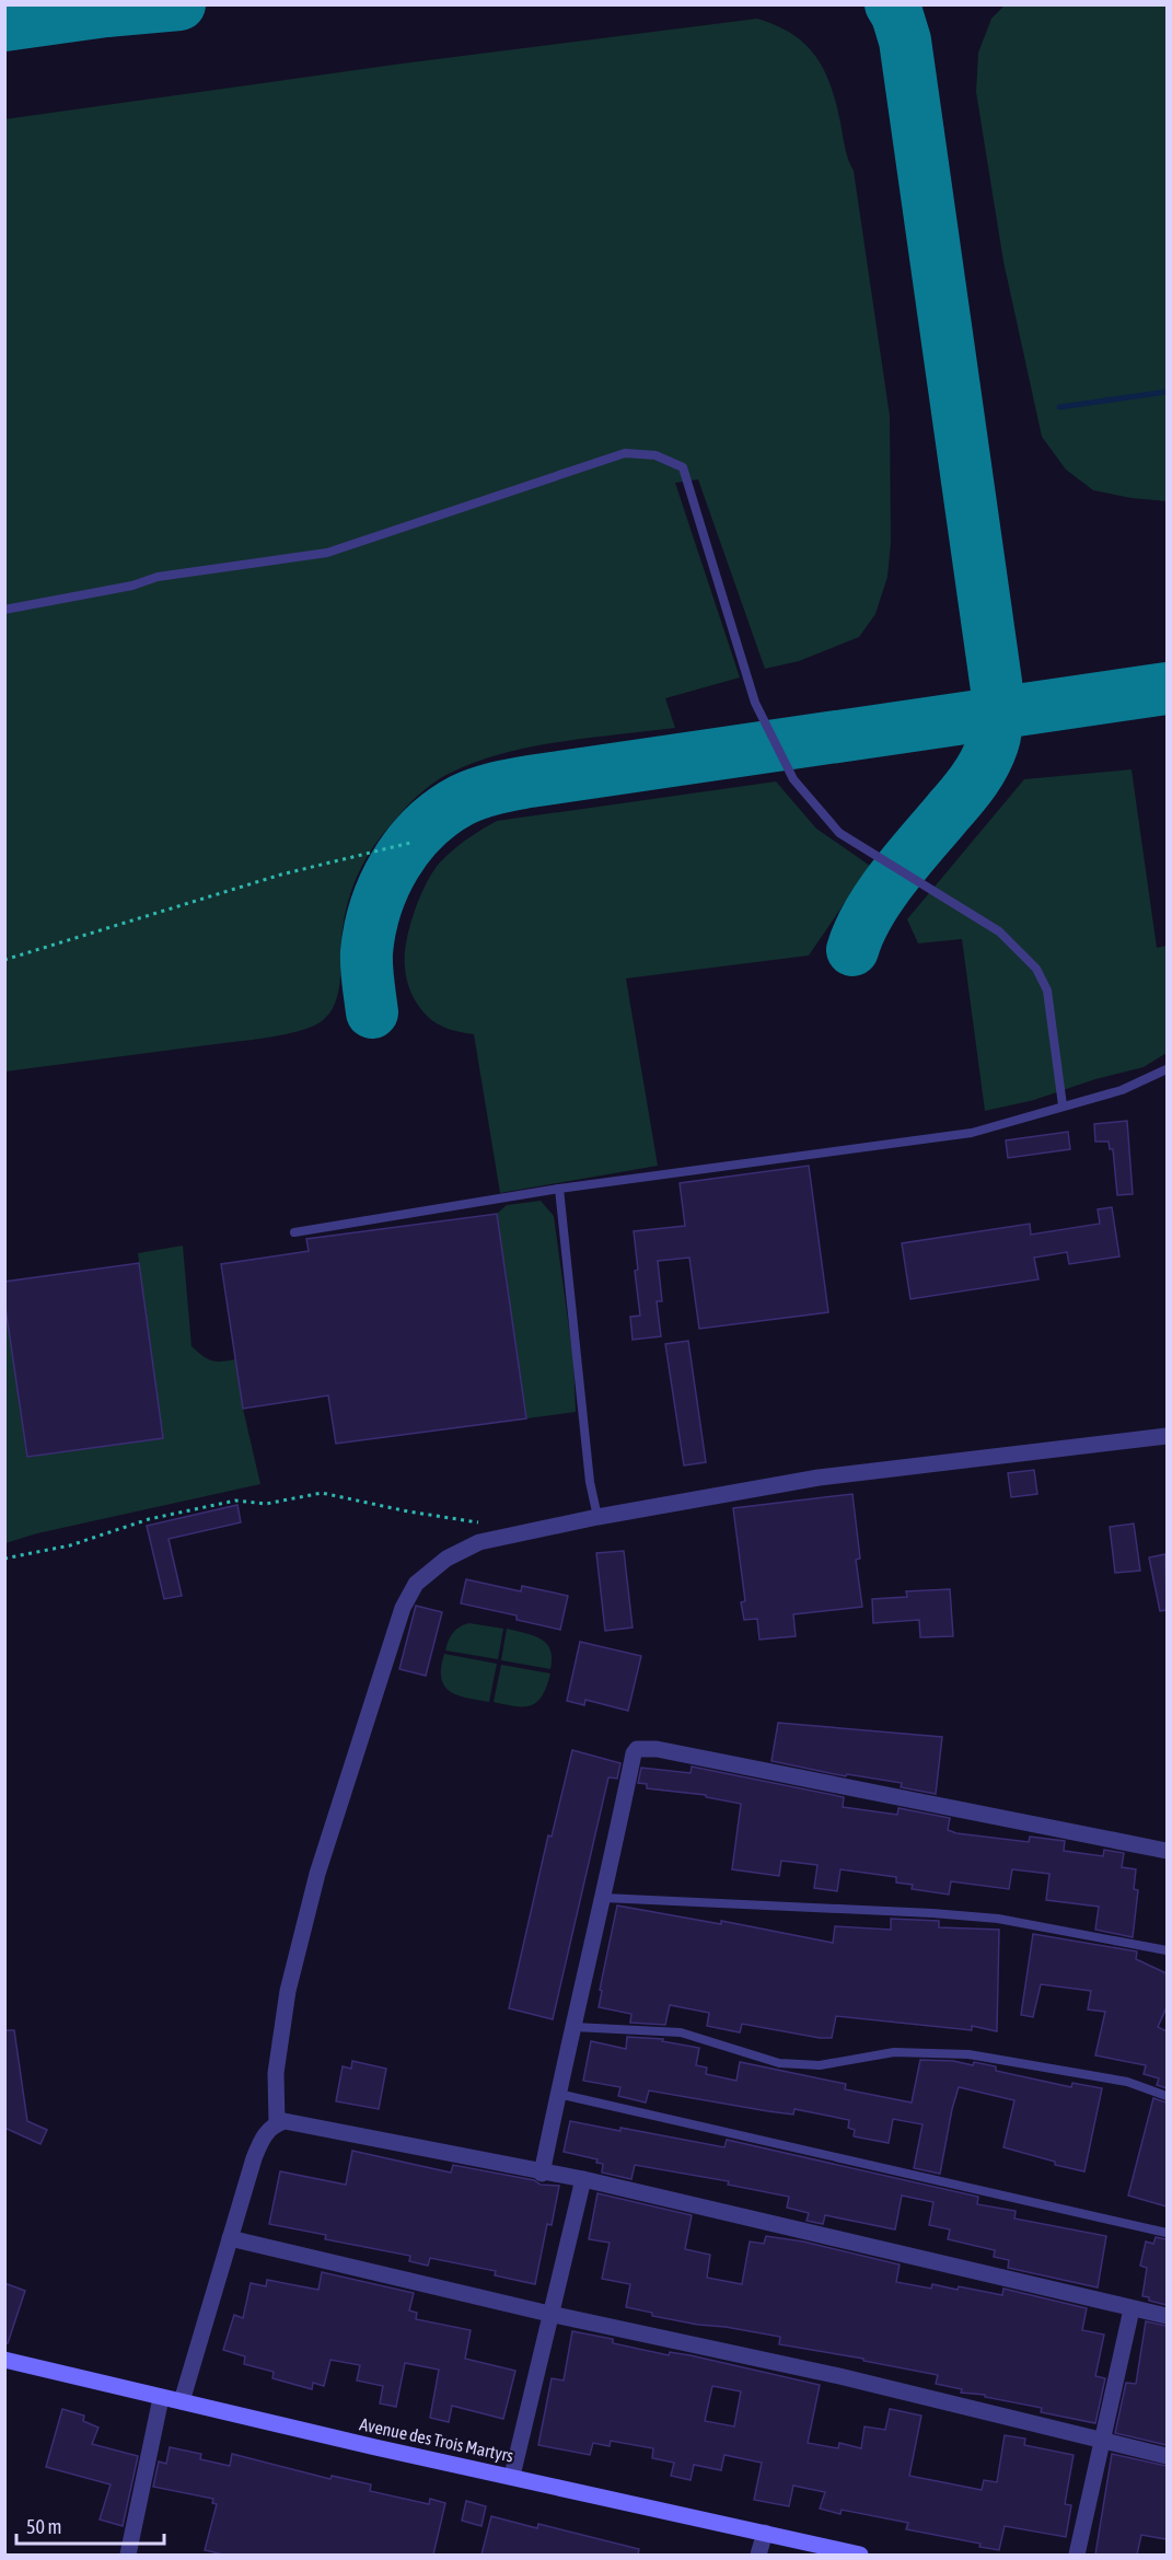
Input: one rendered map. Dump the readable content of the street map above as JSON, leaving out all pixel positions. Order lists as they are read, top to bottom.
{
  "streets": {
    "main road": ["Avenue des Trois Martyrs"]
  },
  "scale_bar": "50 m"
}
